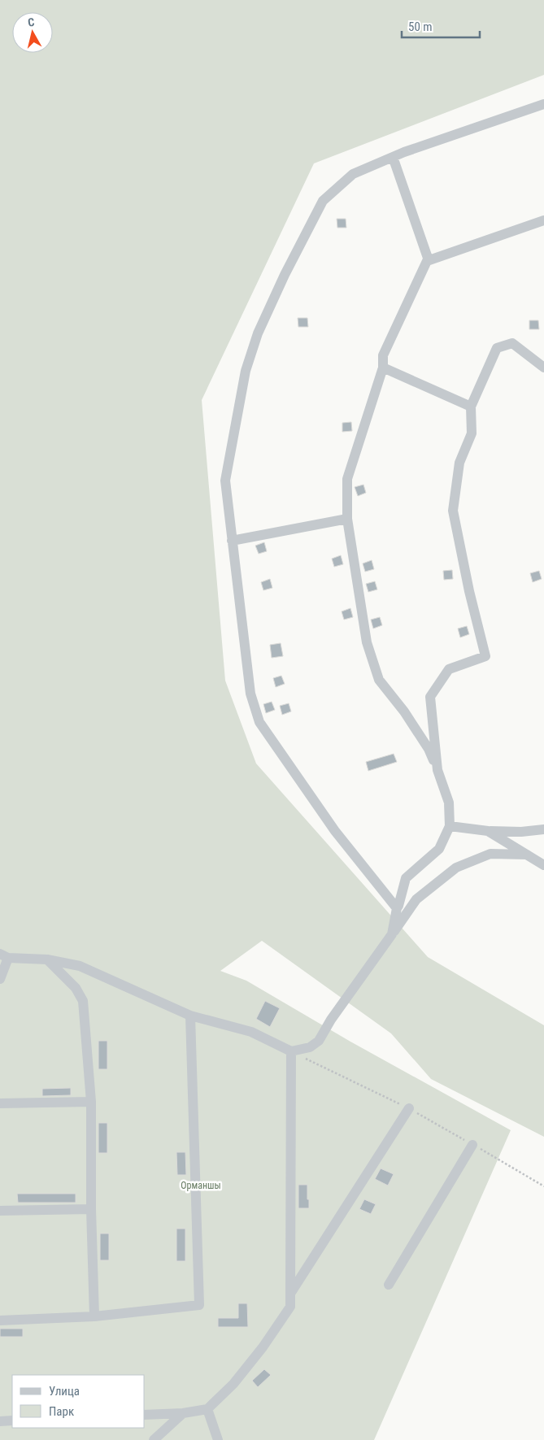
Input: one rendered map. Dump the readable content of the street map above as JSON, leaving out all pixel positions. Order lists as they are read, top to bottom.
{
  "parks": ["Орманшы"],
  "legend": ["Улица", "Парк"],
  "scale_bar": "50 m",
  "north": "top"
}
